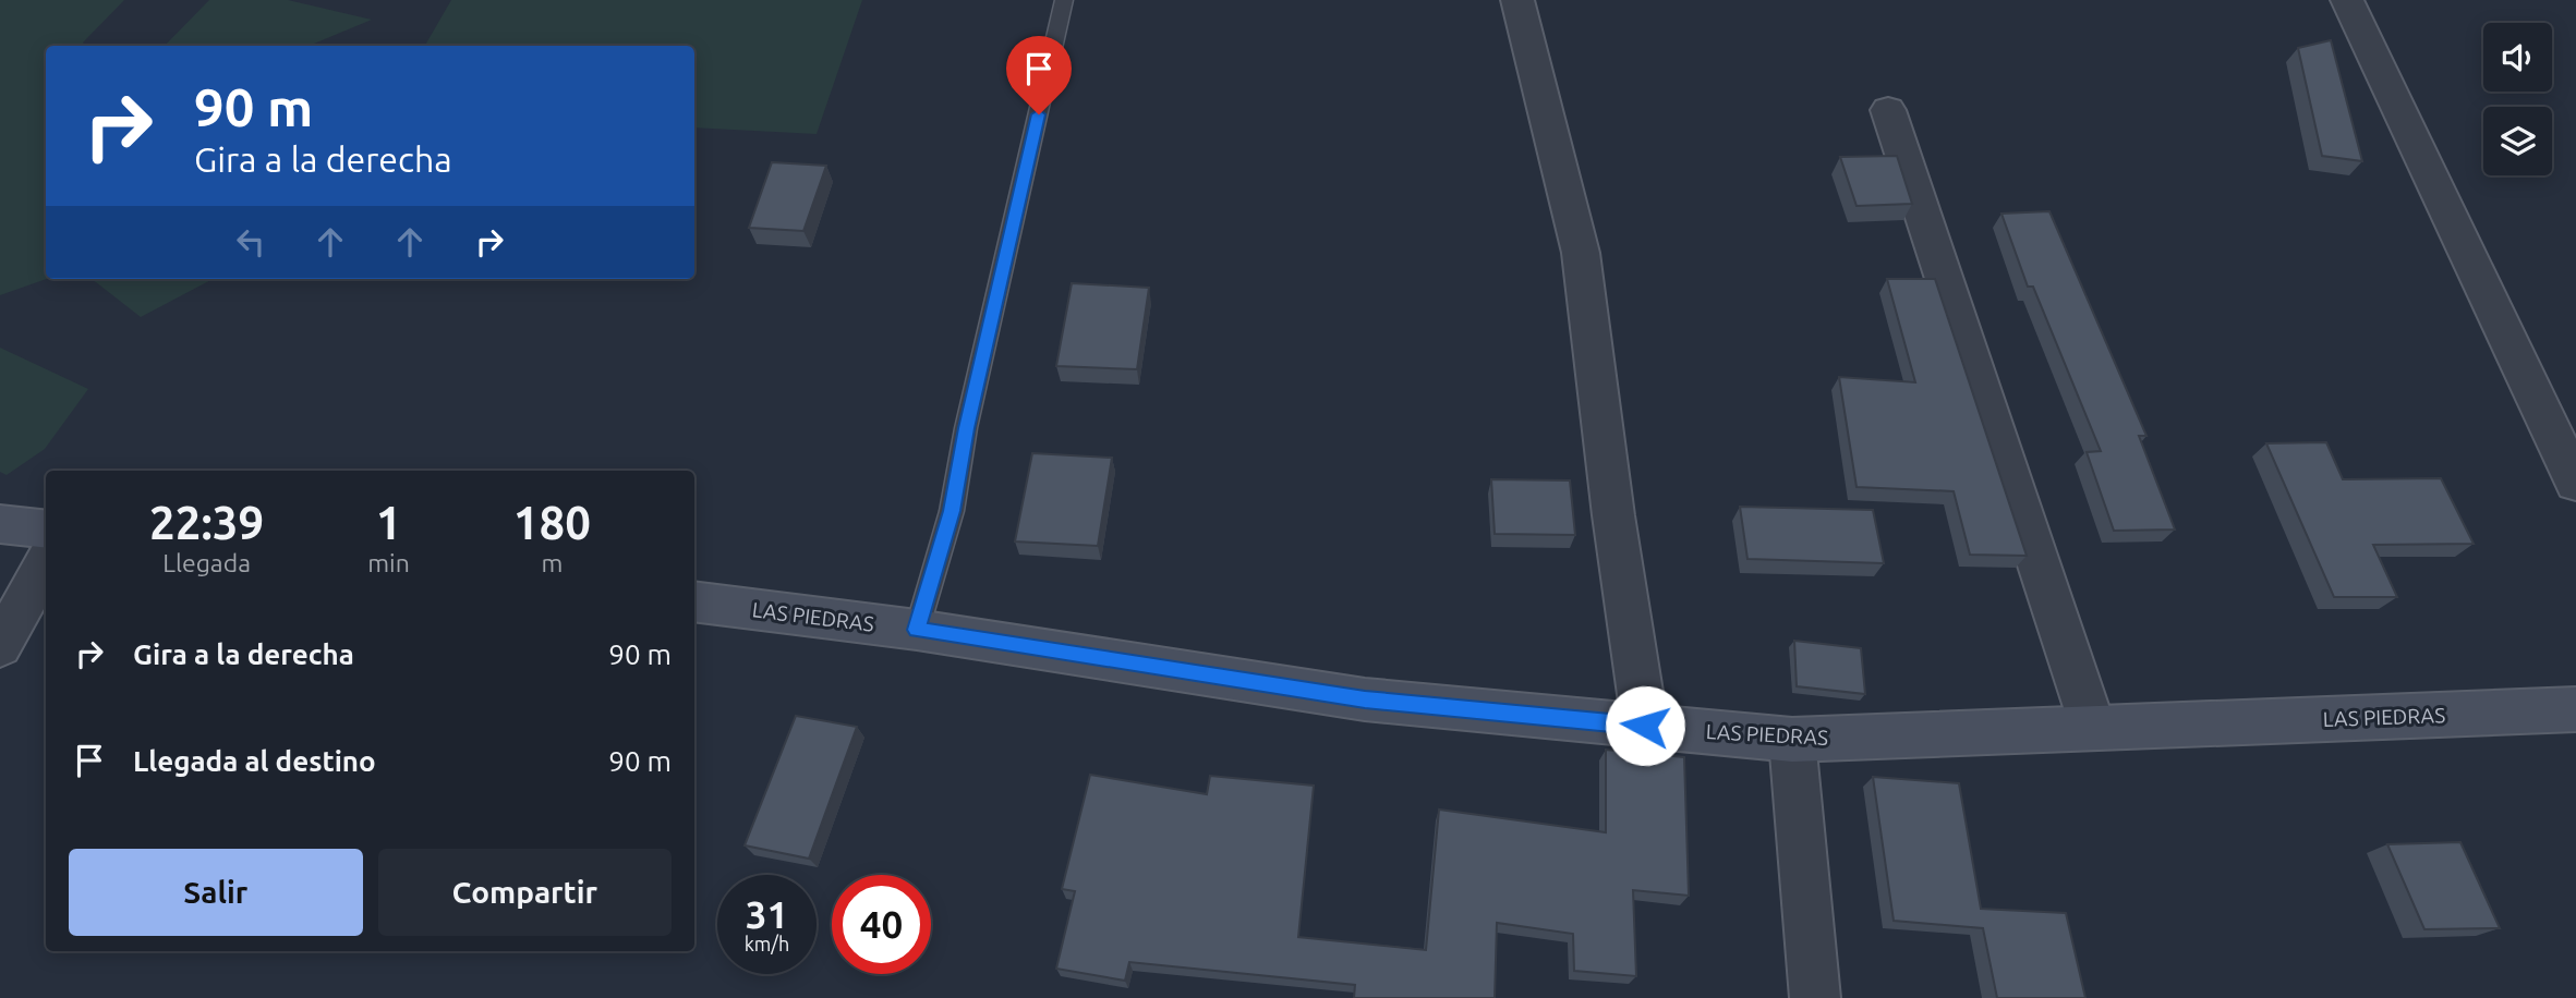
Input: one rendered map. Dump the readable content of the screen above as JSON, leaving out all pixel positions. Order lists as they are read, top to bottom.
{
  "streets": {
    "street": ["LAS PIEDRAS"]
  },
  "page": {
    "turn": ["90 m", "Gira a la derecha"],
    "eta": [
      "22:39",
      "Llegada",
      "1",
      "min",
      "180",
      "m"
    ],
    "list": [
      {
        "name": "Gira a la derecha",
        "value": "90 m"
      },
      {
        "name": "Llegada al destino",
        "value": "90 m"
      }
    ],
    "buttons": ["Salir", "Compartir"],
    "speed": "31 km/h",
    "limit": "40"
  }
}
